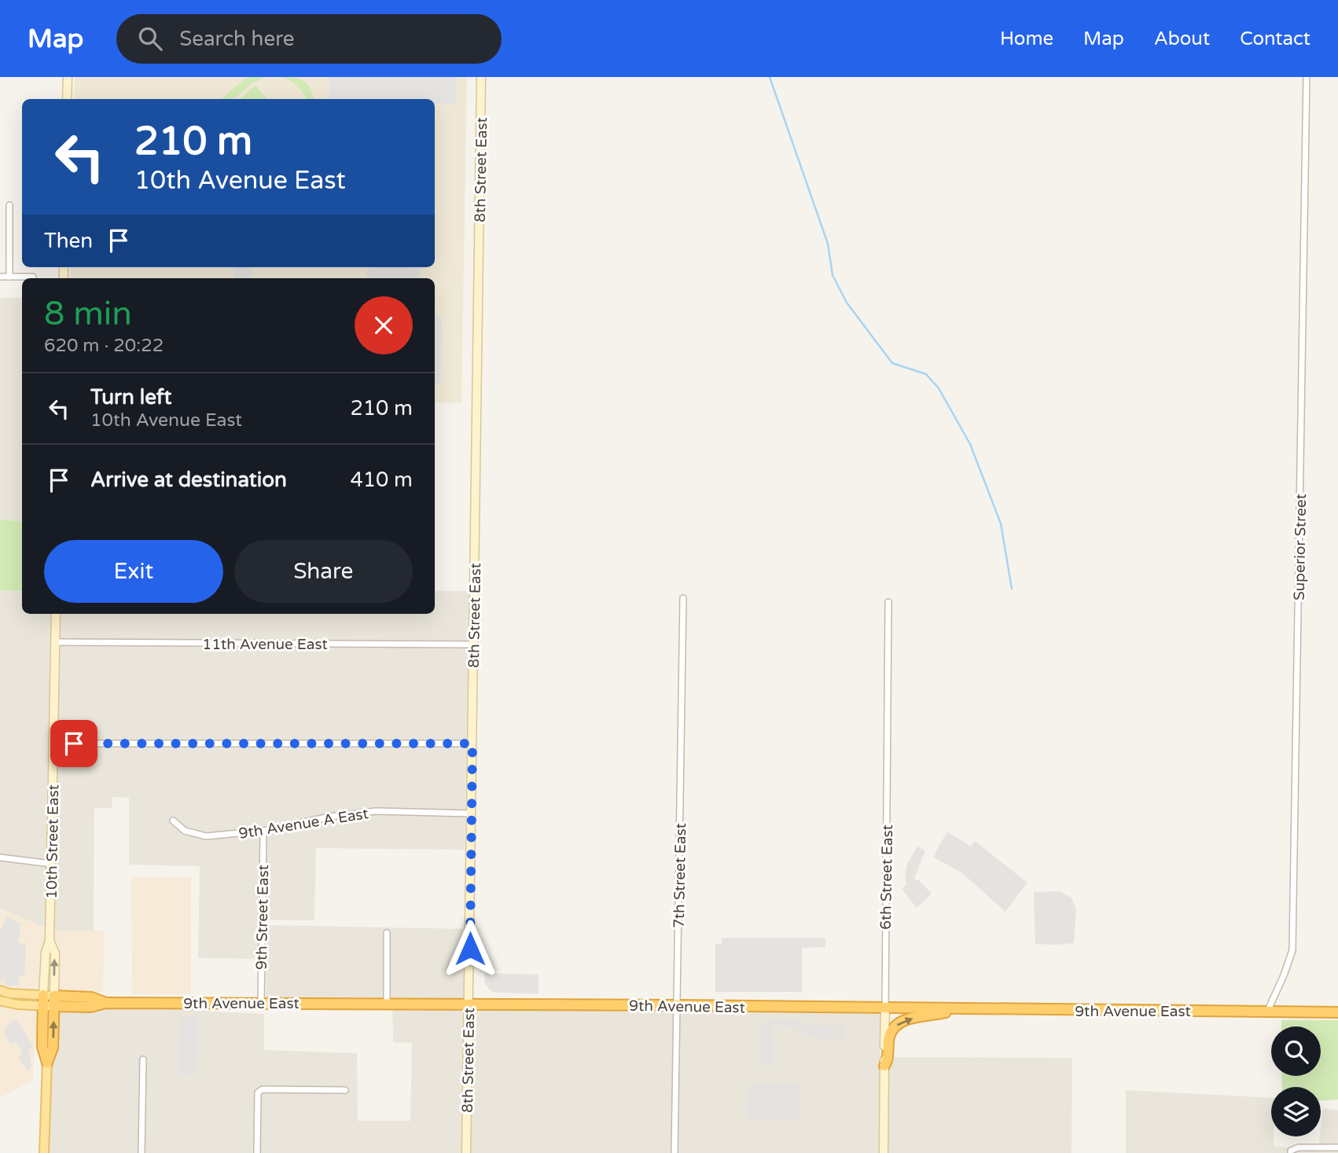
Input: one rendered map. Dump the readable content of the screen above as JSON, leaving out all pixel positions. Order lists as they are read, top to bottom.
{
  "streets": {
    "highway": ["10th Street East", "9th Avenue East"],
    "main road": ["8th Street East", "6th Street East"],
    "street": [
      "Superior Street",
      "11th Avenue East",
      "9th Avenue A East",
      "7th Street East",
      "9th Street East"
    ]
  },
  "crossings": [
    ["8th Street East", "11th Avenue East"],
    ["8th Street East", "9th Avenue A East"],
    ["8th Street East", "9th Avenue East"],
    ["Superior Street", "9th Avenue East"],
    ["11th Avenue East", "10th Street East"],
    ["9th Avenue A East", "9th Street East"],
    ["10th Street East", "9th Avenue East"],
    ["7th Street East", "9th Avenue East"],
    ["6th Street East", "9th Avenue East"],
    ["9th Street East", "9th Avenue East"]
  ],
  "page": {
    "header": "Map",
    "search": "Search here",
    "nav": [
      "Home",
      "Map",
      "About",
      "Contact"
    ],
    "turn": ["210 m", "10th Avenue East"],
    "then": "Then",
    "heading": ["8 min", "620 m · 20:22"],
    "list": [
      {
        "name": "Turn left",
        "note": "10th Avenue East",
        "value": "210 m"
      },
      {
        "name": "Arrive at destination",
        "value": "410 m"
      }
    ],
    "buttons": ["Exit", "Share"]
  }
}
